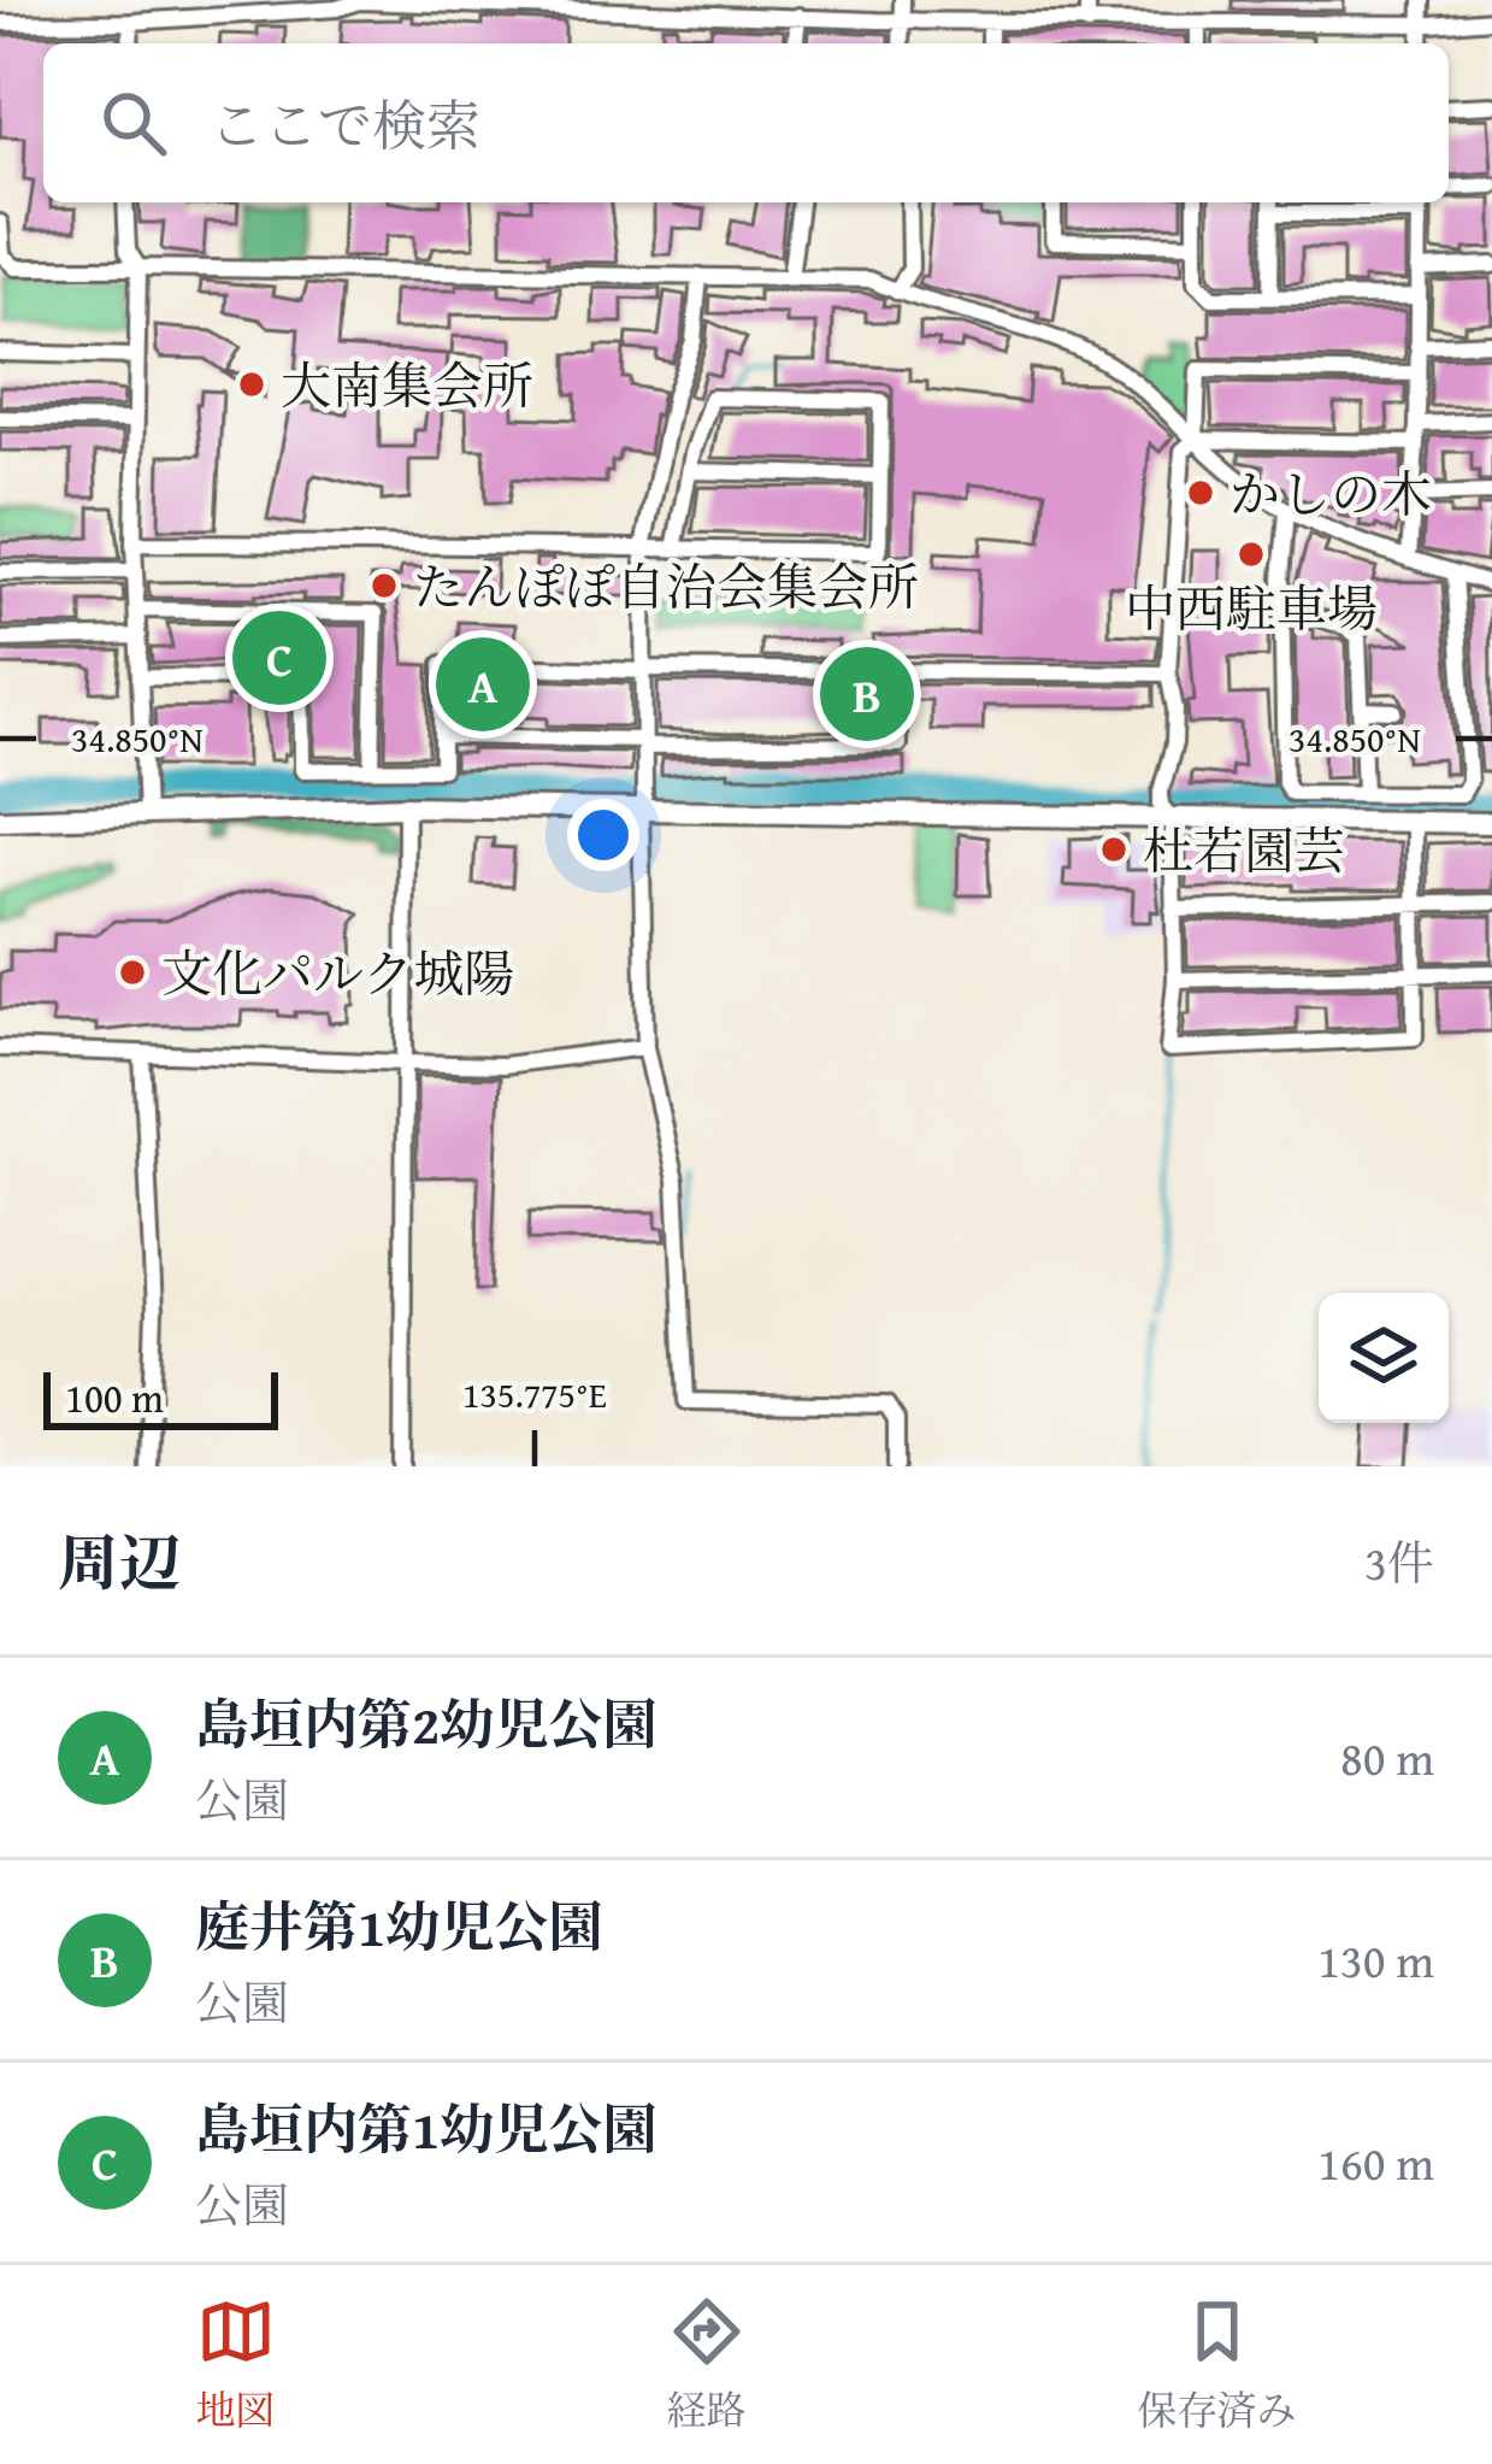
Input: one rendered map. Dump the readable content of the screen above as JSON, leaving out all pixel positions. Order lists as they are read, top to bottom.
{
  "places": [
    "大南集会所",
    "かしの木",
    "中西駐車場",
    "たんぽぽ自治会集会所",
    "杜若園芸",
    "文化パルク城陽"
  ],
  "scale_bar": "100 m",
  "page": {
    "search": "ここで検索",
    "pins": ["C", "A", "B"],
    "scale": "100 m",
    "heading": ["周辺", "3件"],
    "list": [
      {
        "mark": "A",
        "name": "島垣内第2幼児公園",
        "note": "公園",
        "value": "80 m"
      },
      {
        "mark": "B",
        "name": "庭井第1幼児公園",
        "note": "公園",
        "value": "130 m"
      },
      {
        "mark": "C",
        "name": "島垣内第1幼児公園",
        "note": "公園",
        "value": "160 m"
      }
    ],
    "nav": ["地図", "経路", "保存済み"]
  },
  "coordinates": ["34.850°N", "135.775°E"]
}
